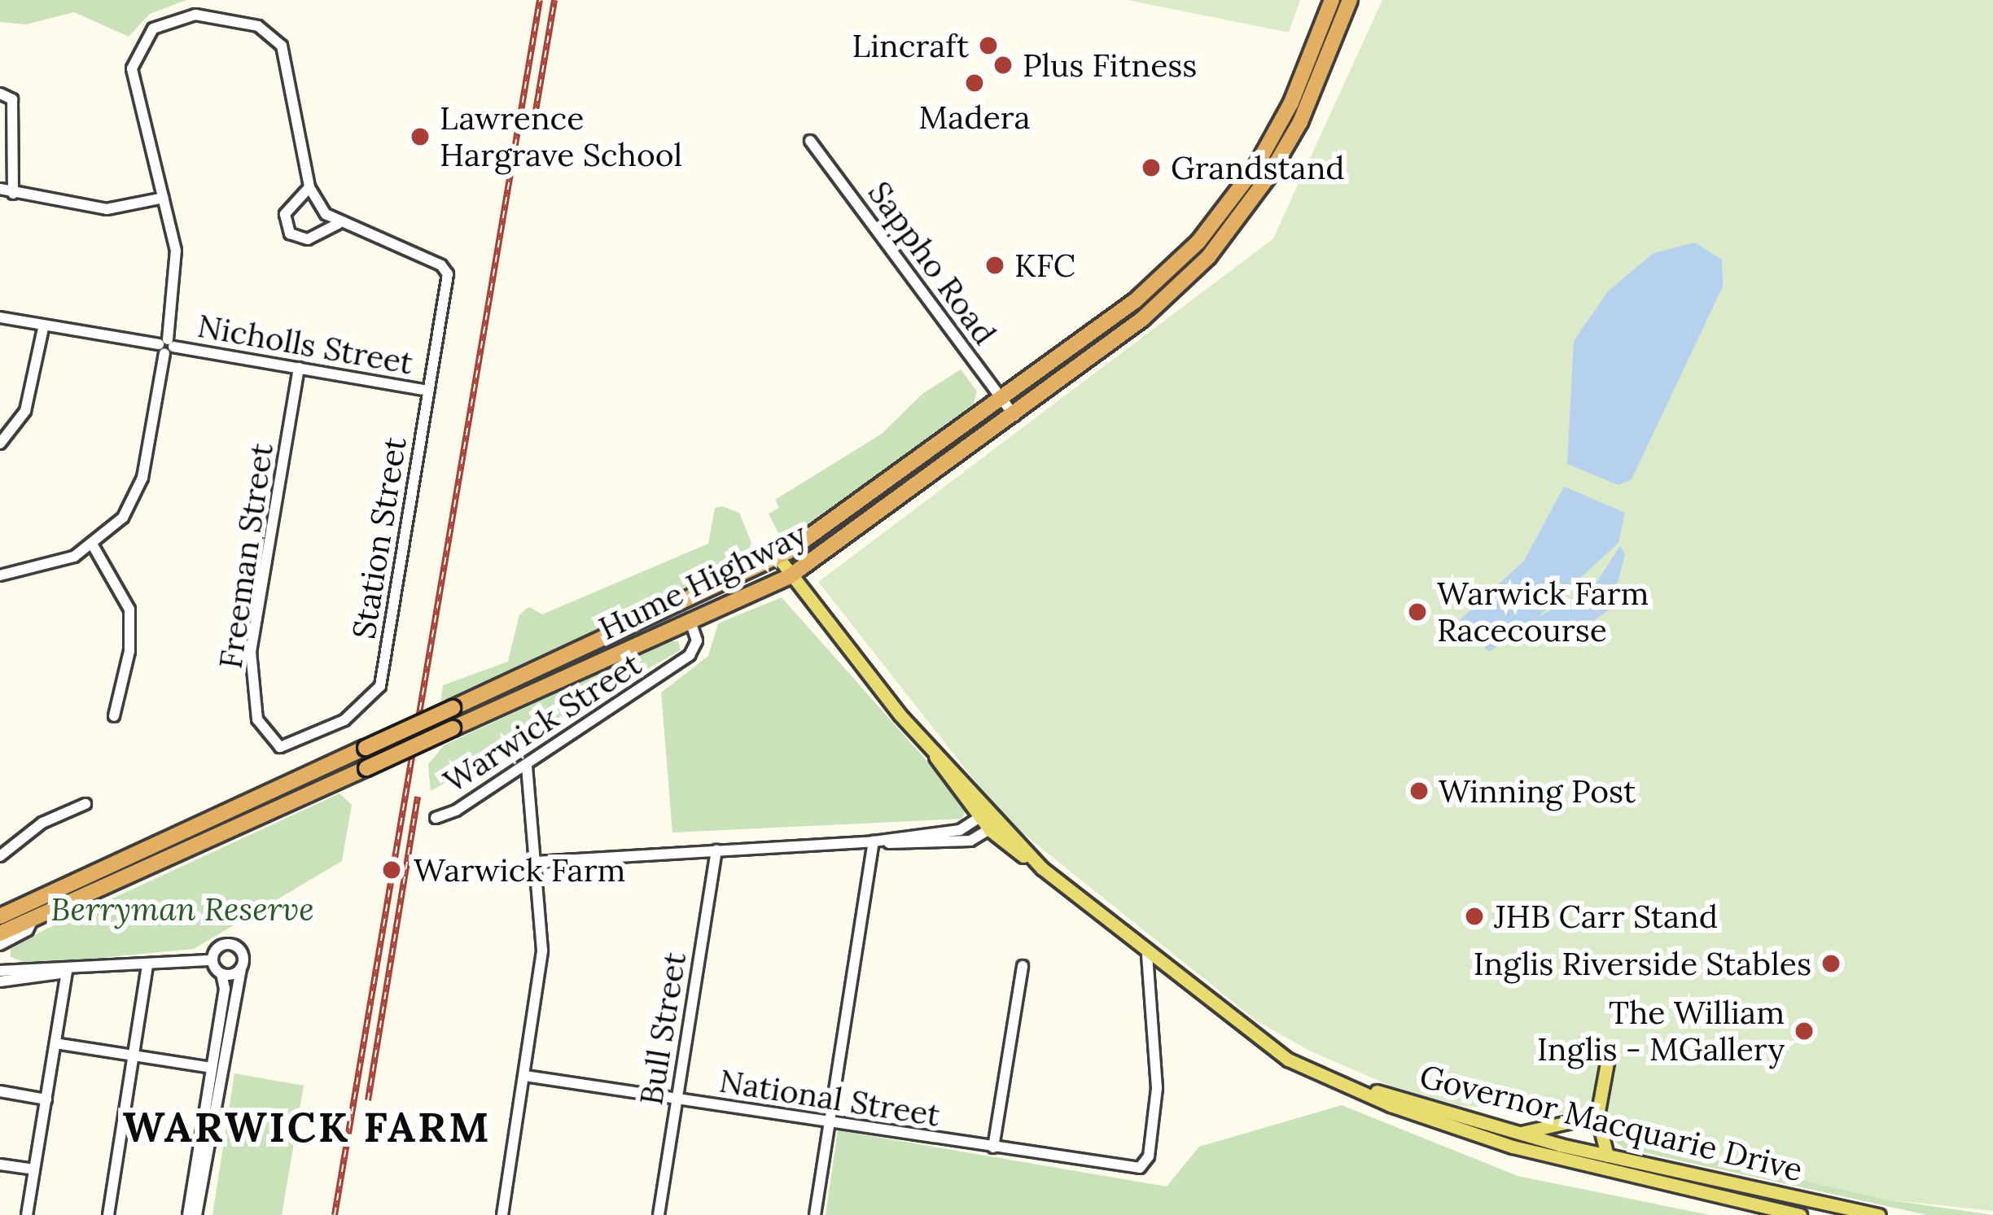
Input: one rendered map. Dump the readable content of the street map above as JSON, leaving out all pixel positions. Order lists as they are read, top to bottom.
{
  "streets": {
    "highway": ["Hume Highway"],
    "main road": ["Governor Macquarie Drive"],
    "street": [
      "Sappho Road",
      "Nicholls Street",
      "Station Street",
      "Freeman Street",
      "Warwick Street",
      "Bull Street",
      "National Street"
    ]
  },
  "crossings": [
    ["Sappho Road", "Hume Highway"],
    ["Nicholls Street", "Station Street"],
    ["Nicholls Street", "Freeman Street"],
    ["Station Street", "Freeman Street"],
    ["Hume Highway", "Warwick Street"],
    ["Hume Highway", "Governor Macquarie Drive"],
    ["Bull Street", "National Street"],
    ["National Street", "Governor Macquarie Drive"]
  ],
  "districts": ["WARWICK FARM"],
  "parks": ["Berryman Reserve"],
  "places": [
    "Lincraft",
    "Plus Fitness",
    "Madera",
    "Lawrence Hargrave School",
    "Grandstand",
    "KFC",
    "Warwick Farm Racecourse",
    "Winning Post",
    "Warwick Farm",
    "JHB Carr Stand",
    "Inglis Riverside Stables",
    "The William Inglis - MGallery"
  ]
}
